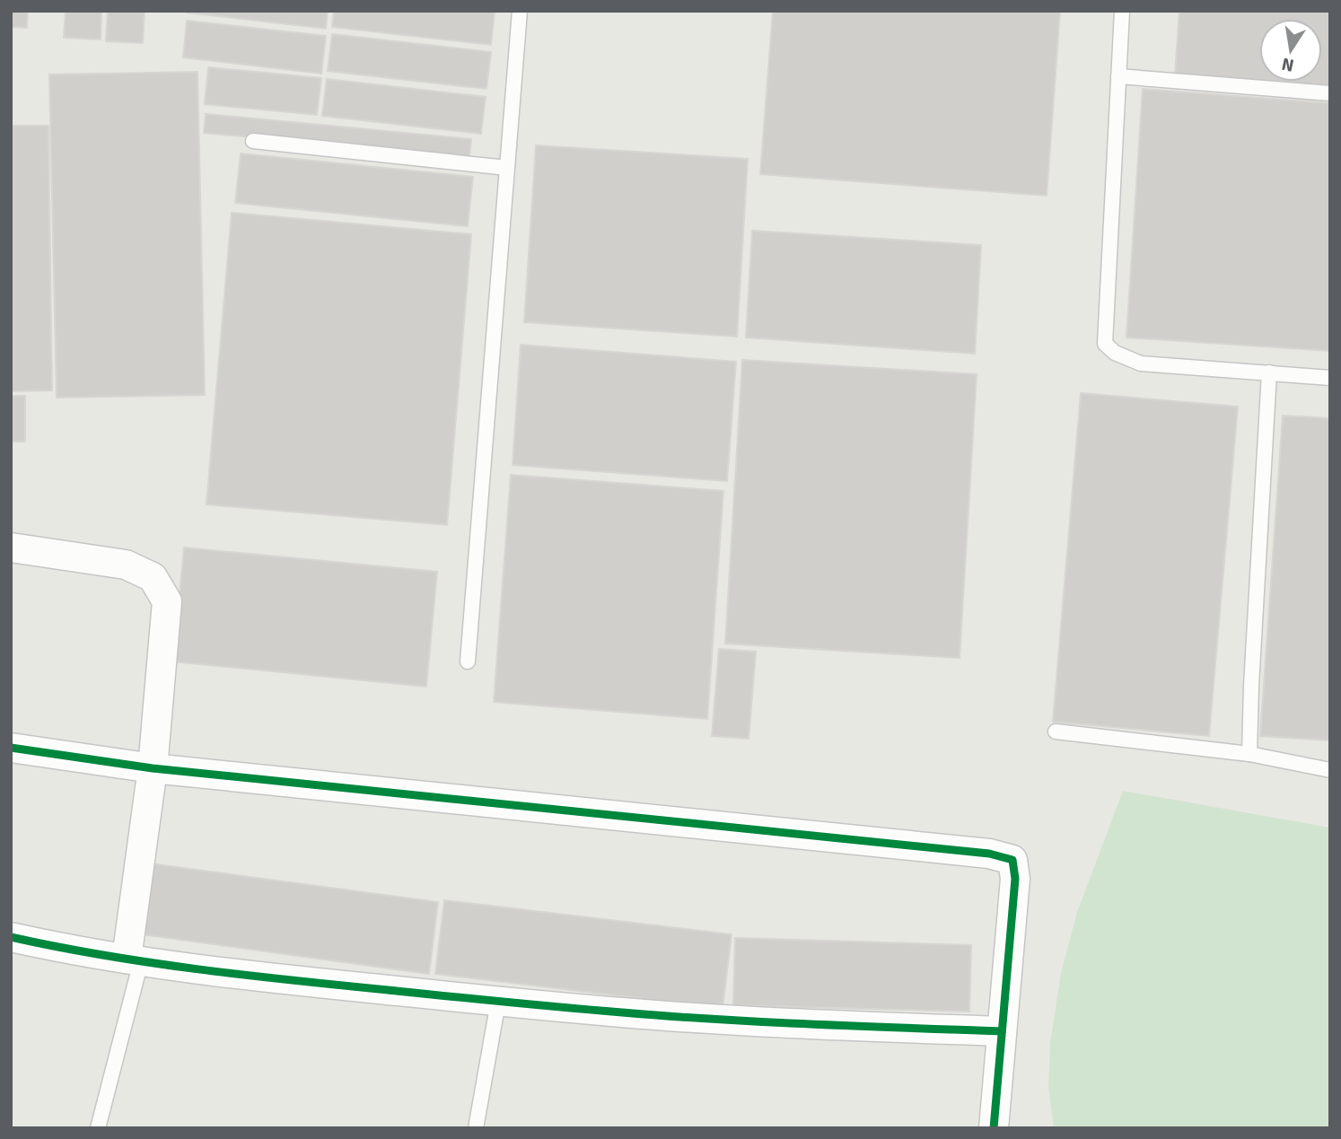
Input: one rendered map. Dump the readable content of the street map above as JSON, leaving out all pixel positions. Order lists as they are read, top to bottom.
{
  "north": "bottom"
}
